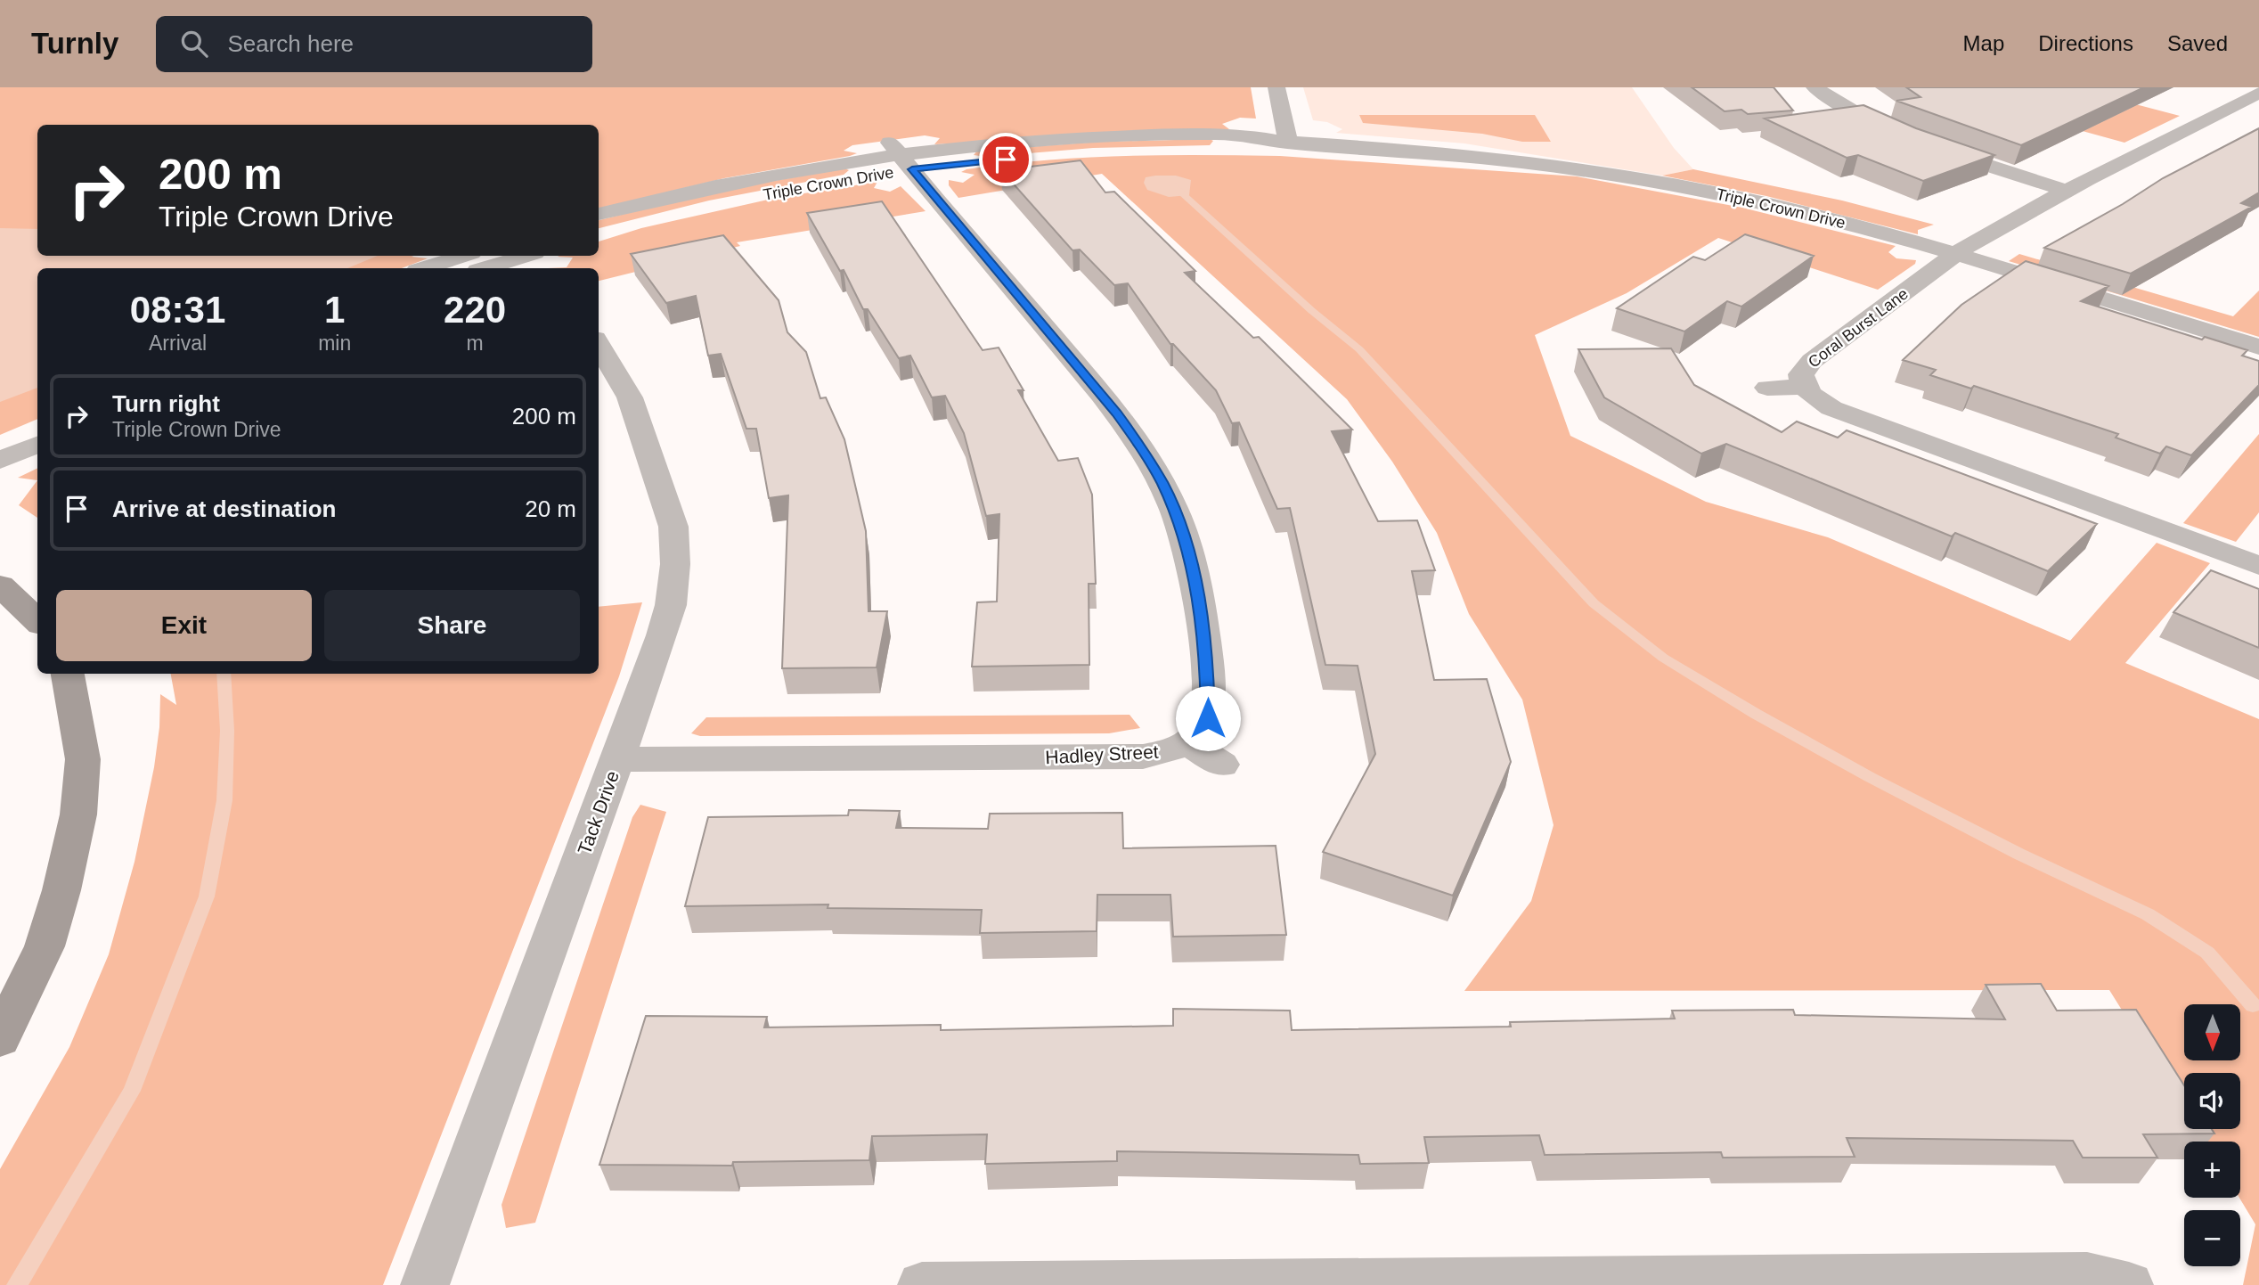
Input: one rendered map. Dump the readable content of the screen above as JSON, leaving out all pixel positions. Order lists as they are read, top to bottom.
{
  "streets": {
    "street": [
      "Triple Crown Drive",
      "Coral Burst Lane",
      "Hadley Street",
      "Tack Drive"
    ]
  },
  "crossings": [
    ["Triple Crown Drive", "Coral Burst Lane"],
    ["Triple Crown Drive", "Hadley Street"],
    ["Hadley Street", "Tack Drive"]
  ],
  "north": "bottom",
  "page": {
    "header": "Turnly",
    "search": "Search here",
    "nav": ["Map", "Directions", "Saved"],
    "turn": ["200 m", "Triple Crown Drive"],
    "eta": [
      "08:31",
      "Arrival",
      "1",
      "min",
      "220",
      "m"
    ],
    "list": [
      {
        "name": "Turn right",
        "note": "Triple Crown Drive",
        "value": "200 m"
      },
      {
        "name": "Arrive at destination",
        "value": "20 m"
      }
    ],
    "buttons": ["Exit", "Share"],
    "map_buttons": ["+", "−"]
  }
}
